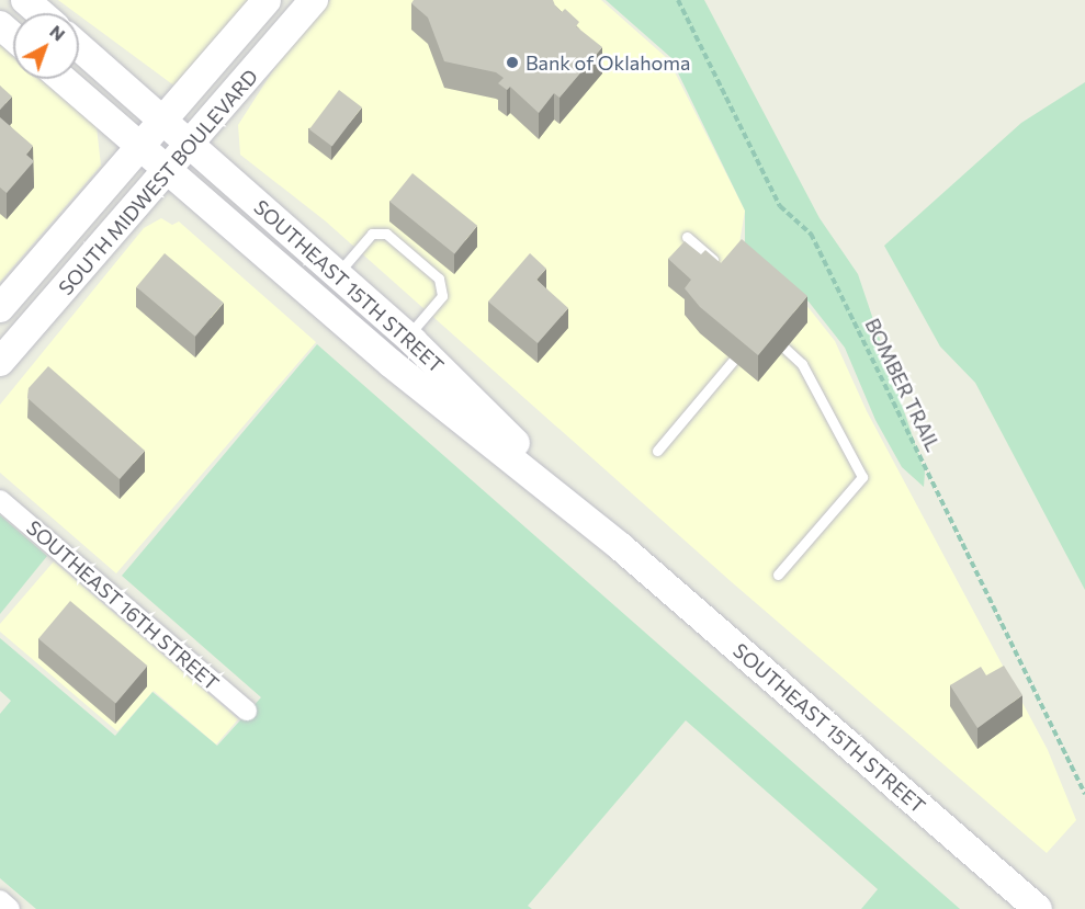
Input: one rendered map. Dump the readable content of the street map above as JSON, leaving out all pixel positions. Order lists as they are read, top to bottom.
{
  "streets": {
    "main road": ["SOUTH MIDWEST BOULEVARD", "SOUTHEAST 15TH STREET"],
    "street": ["SOUTHEAST 16TH STREET"],
    "path": ["BOMBER TRAIL"]
  },
  "crossings": [
    ["SOUTH MIDWEST BOULEVARD", "SOUTHEAST 15TH STREET"]
  ],
  "places": ["Bank of Oklahoma"],
  "north": "top right"
}
